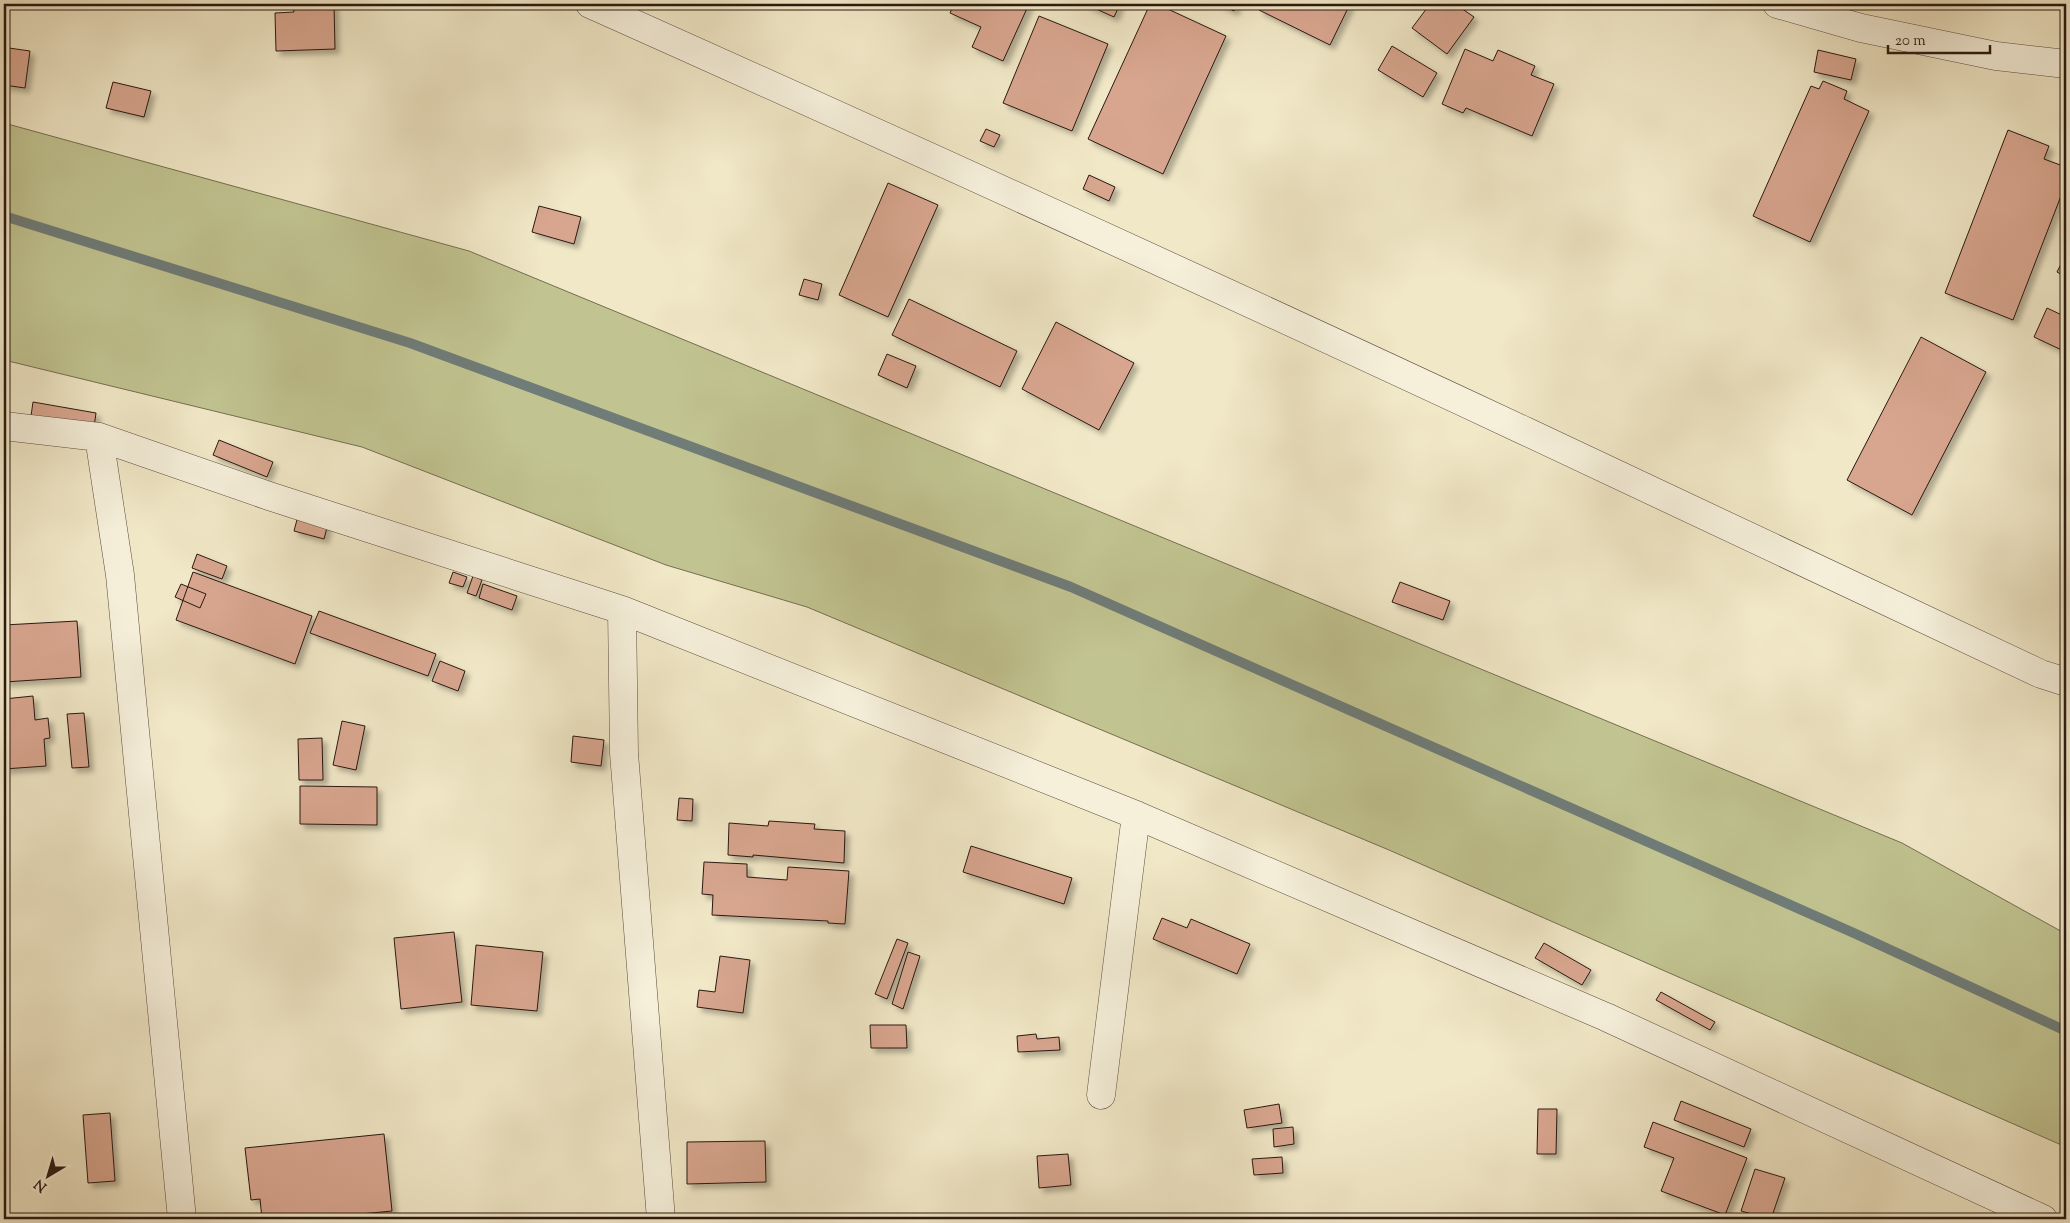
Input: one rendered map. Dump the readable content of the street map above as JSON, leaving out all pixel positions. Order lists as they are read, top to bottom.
{
  "scale_bar": "20 m",
  "north": "bottom left"
}
